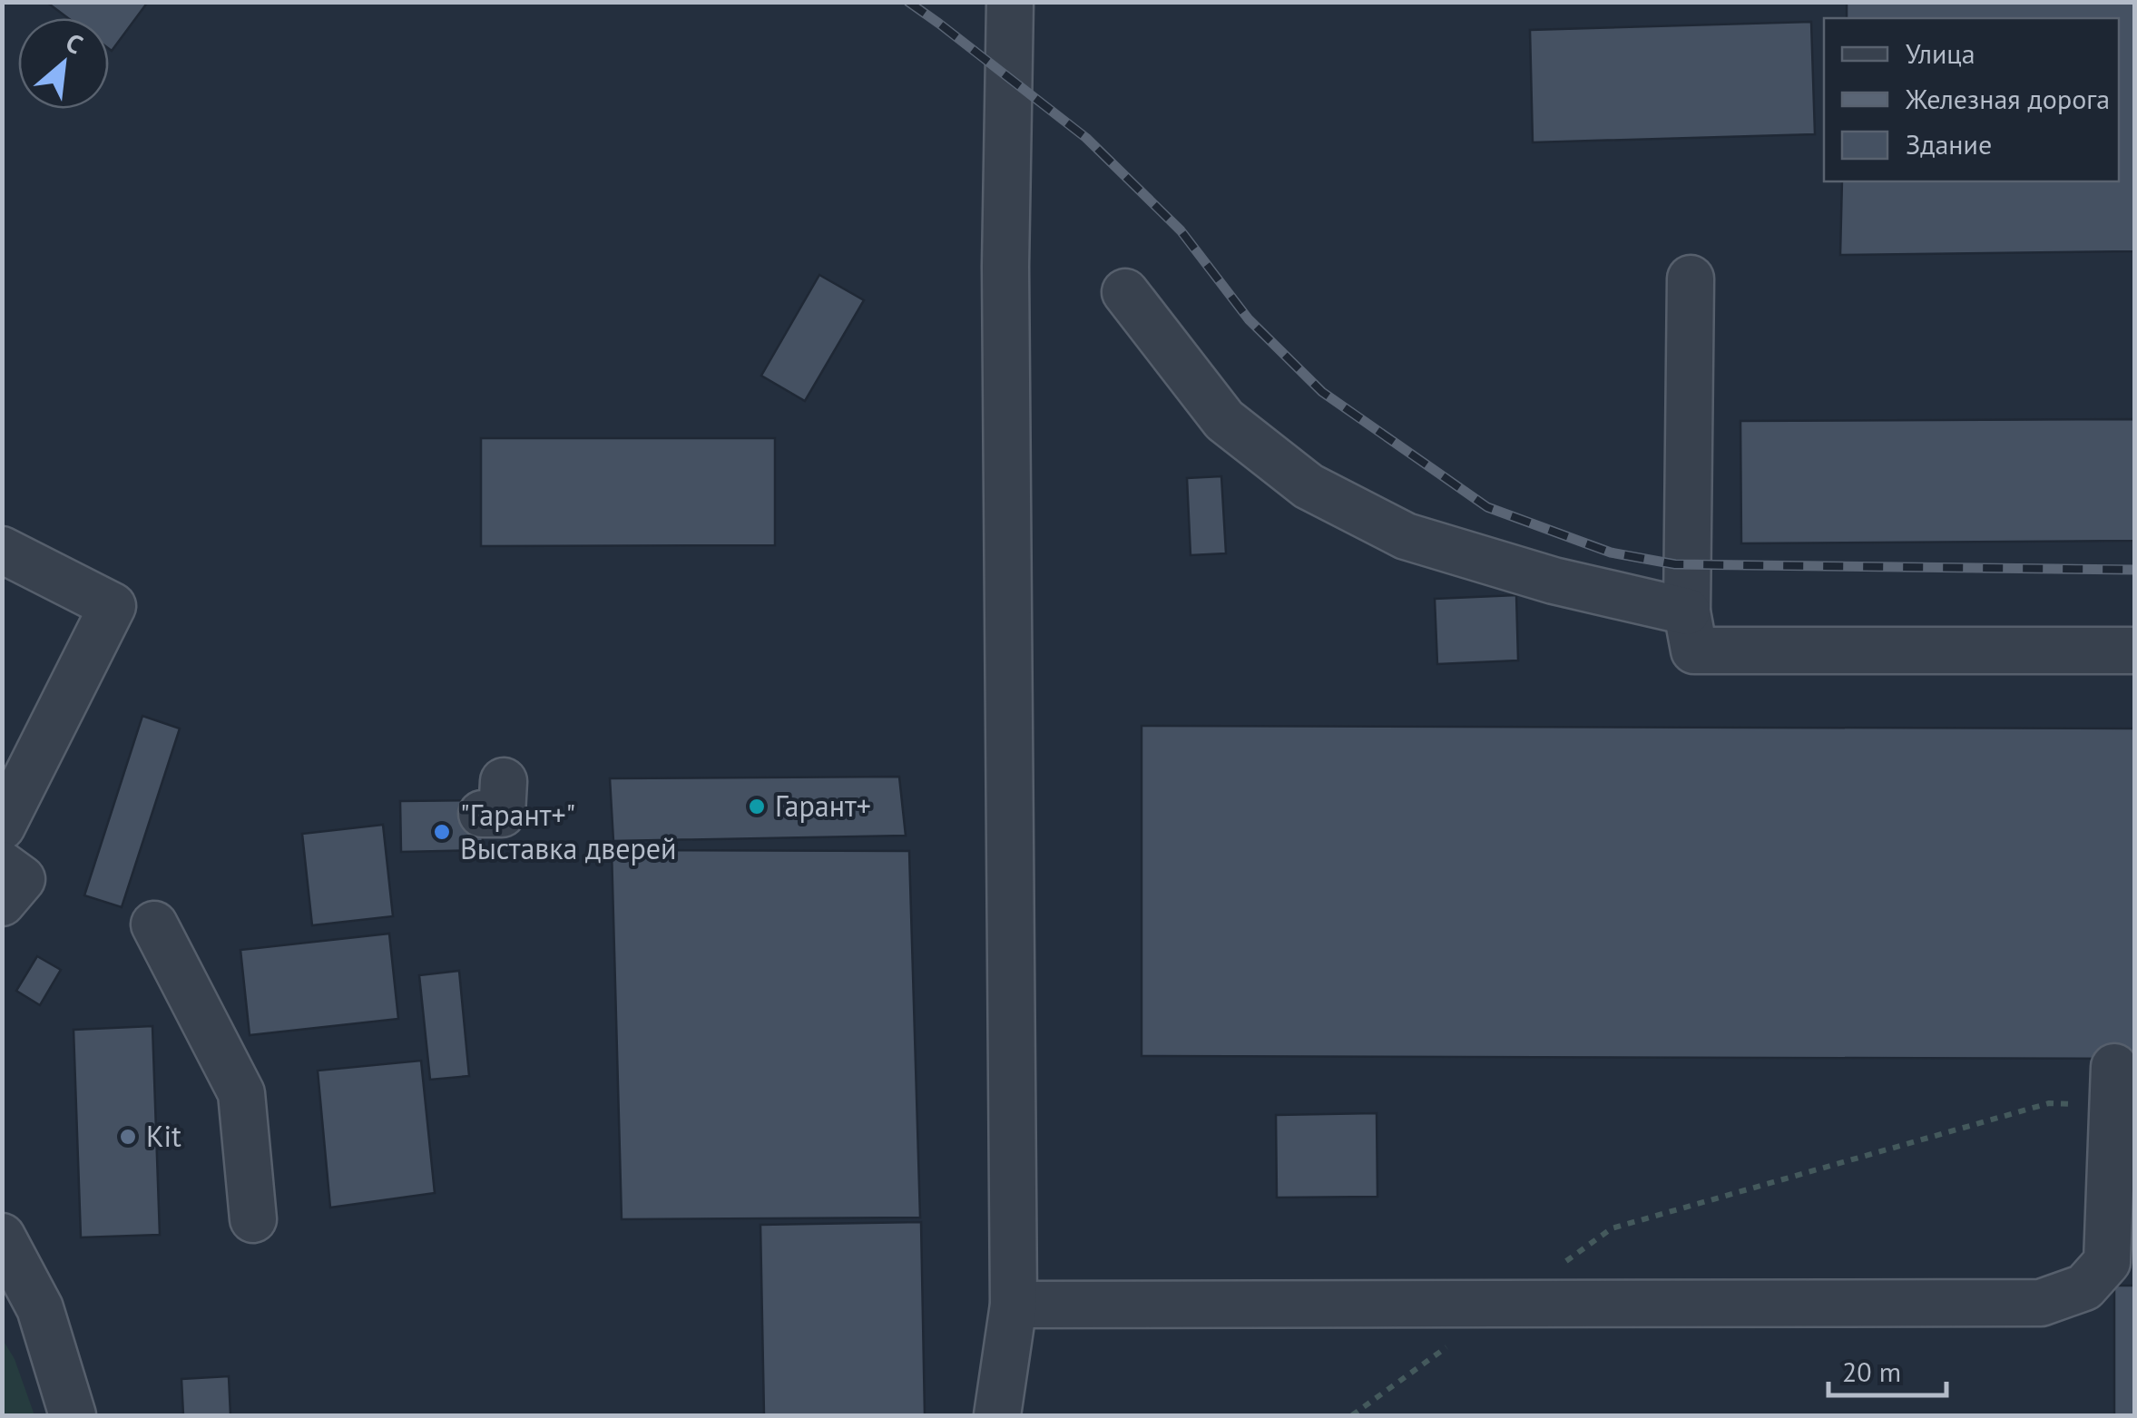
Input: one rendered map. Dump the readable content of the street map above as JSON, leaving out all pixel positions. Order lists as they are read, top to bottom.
{
  "places": ["Гарант+", "\"Гарант+\" Выставка дверей", "Kit"],
  "legend": ["Улица", "Железная дорога", "Здание"],
  "scale_bar": "20 m",
  "north": "top right"
}
